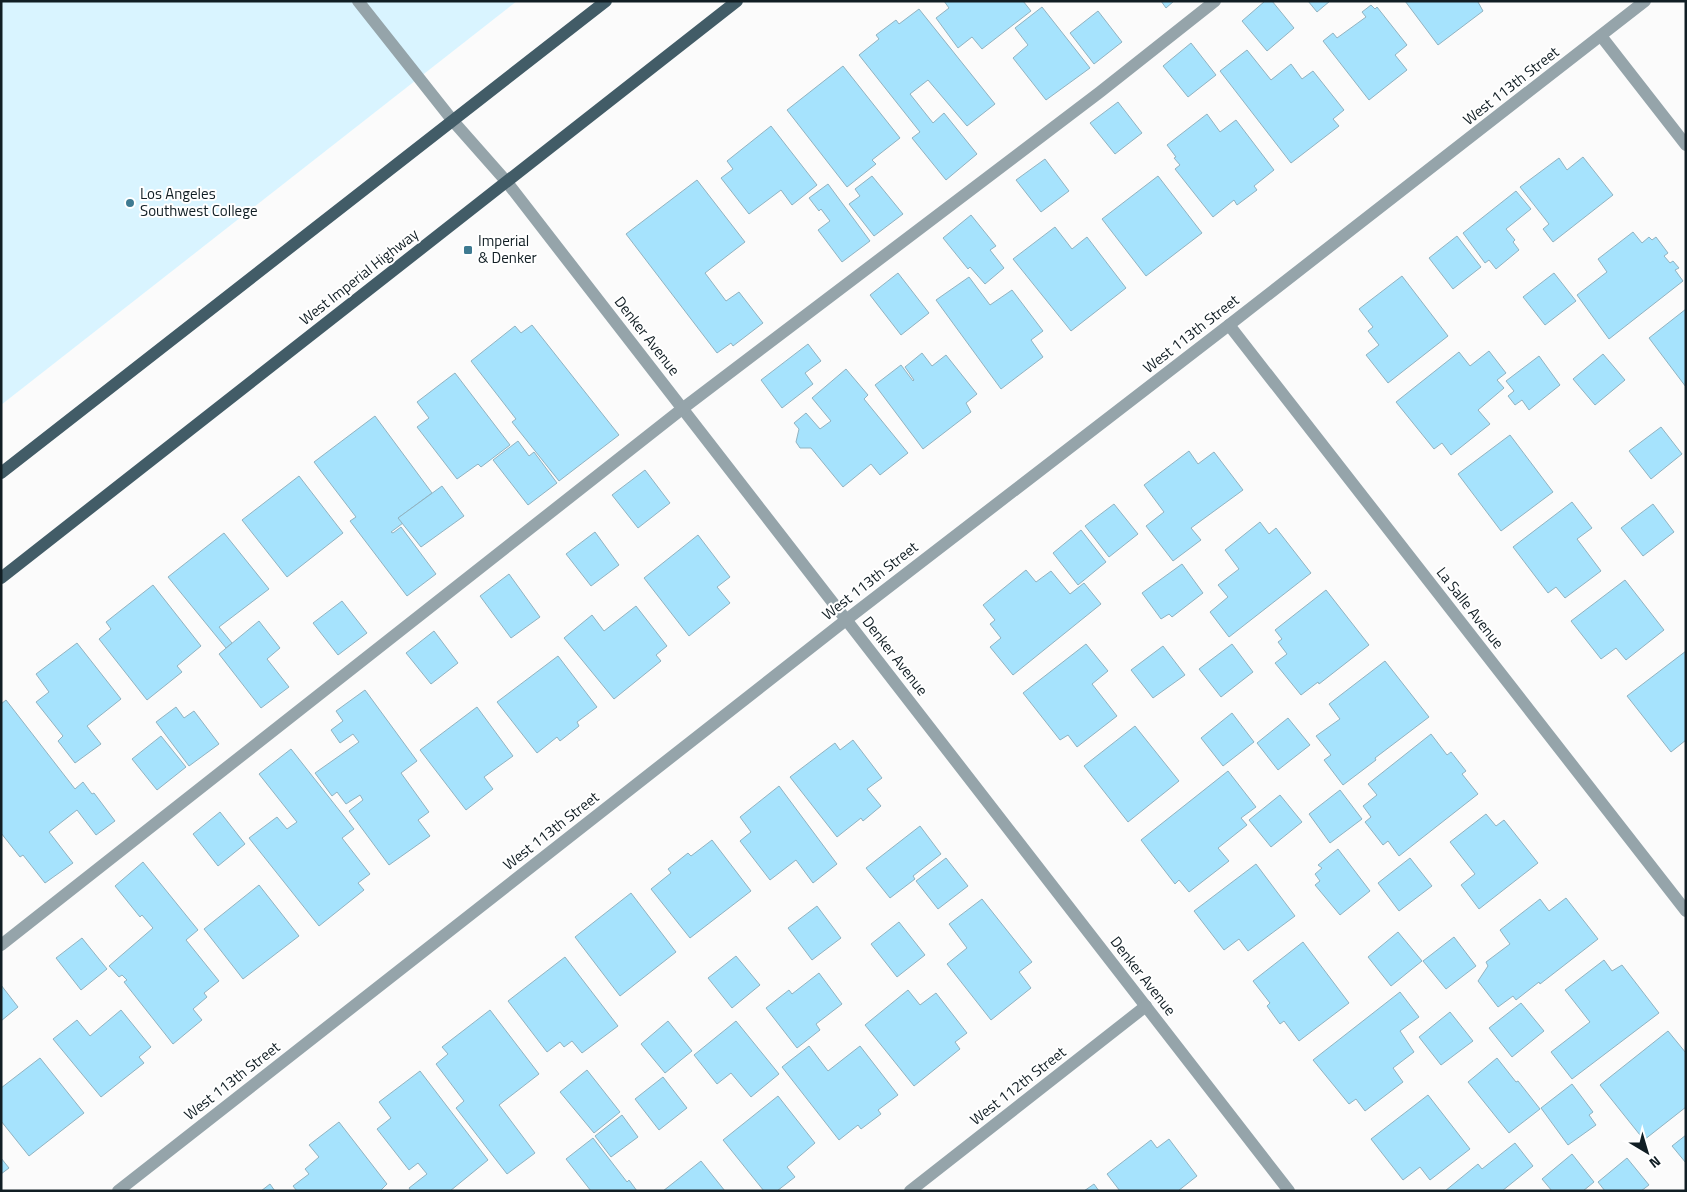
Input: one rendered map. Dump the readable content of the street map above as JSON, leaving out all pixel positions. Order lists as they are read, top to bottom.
{
  "streets": {
    "main road": ["West Imperial Highway"],
    "street": [
      "West 113th Street",
      "Denker Avenue",
      "La Salle Avenue",
      "West 112th Street"
    ]
  },
  "crossings": [
    ["West 113th Street", "Denker Avenue"],
    ["West 113th Street", "La Salle Avenue"],
    ["West Imperial Highway", "Denker Avenue"],
    ["Denker Avenue", "West 112th Street"]
  ],
  "places": {
    "other": ["Los Angeles Southwest College"],
    "transit": ["Imperial & Denker"]
  },
  "north": "bottom right"
}
